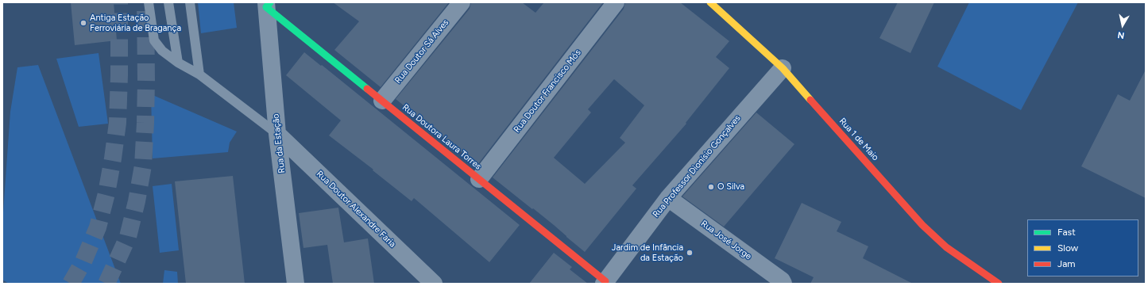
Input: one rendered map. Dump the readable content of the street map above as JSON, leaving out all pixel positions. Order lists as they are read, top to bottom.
{
  "streets": {
    "street": [
      "Rua Doutor Sá Alves",
      "Rua Doutor Francisco Mós",
      "Rua Doutora Laura Torres",
      "Rua 1 de Maio",
      "Rua da Estação",
      "Rua Professor Dionísio Gonçalves",
      "Rua Doutor Alexandre Faria",
      "Rua José Jorge"
    ]
  },
  "crossings": [
    ["Rua Doutor Sá Alves", "Rua Doutora Laura Torres"],
    ["Rua Doutor Francisco Mós", "Rua Doutora Laura Torres"],
    ["Rua Doutora Laura Torres", "Rua da Estação"],
    ["Rua Doutora Laura Torres", "Rua Professor Dionísio Gonçalves"],
    ["Rua 1 de Maio", "Rua Professor Dionísio Gonçalves"],
    ["Rua da Estação", "Rua Doutor Alexandre Faria"],
    ["Rua Professor Dionísio Gonçalves", "Rua José Jorge"]
  ],
  "places": ["Antiga Estação Ferroviária de Bragança", "O Silva", "Jardim de Infância da Estação"],
  "legend": ["Fast", "Slow", "Jam"],
  "north": "bottom"
}
